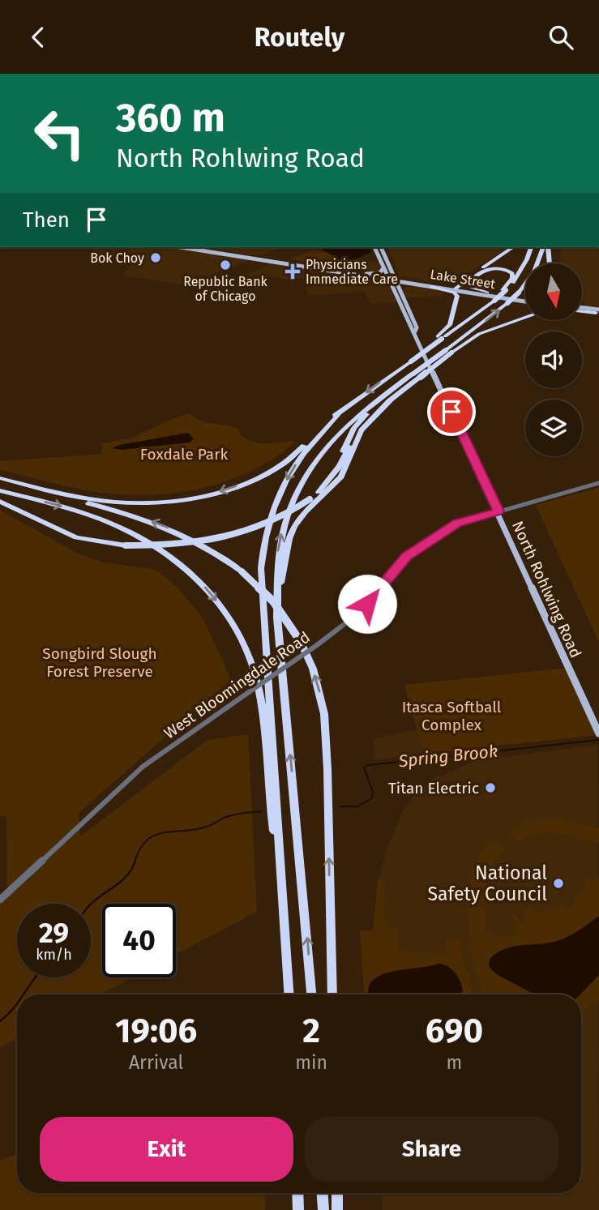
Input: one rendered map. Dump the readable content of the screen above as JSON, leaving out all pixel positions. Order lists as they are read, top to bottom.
{
  "streets": {
    "main road": ["Lake Street", "North Rohlwing Road"],
    "street": ["West Bloomingdale Road"]
  },
  "crossings": [
    ["Lake Street", "North Rohlwing Road"],
    ["North Rohlwing Road", "West Bloomingdale Road"]
  ],
  "water": ["Spring Brook"],
  "parks": ["Foxdale Park", "Songbird Slough Forest Preserve", "Itasca Softball Complex"],
  "places": {
    "other": [
      "Bok Choy",
      "Republic Bank of Chicago",
      "Titan Electric",
      "National Safety Council"
    ],
    "health": ["Physicians Immediate Care"]
  },
  "north": "bottom",
  "page": {
    "header": "Routely",
    "turn": ["360 m", "North Rohlwing Road"],
    "then": "Then",
    "speed": "29 km/h",
    "limit": "40",
    "eta": [
      "19:06",
      "Arrival",
      "2",
      "min",
      "690",
      "m"
    ],
    "buttons": ["Exit", "Share"]
  }
}
